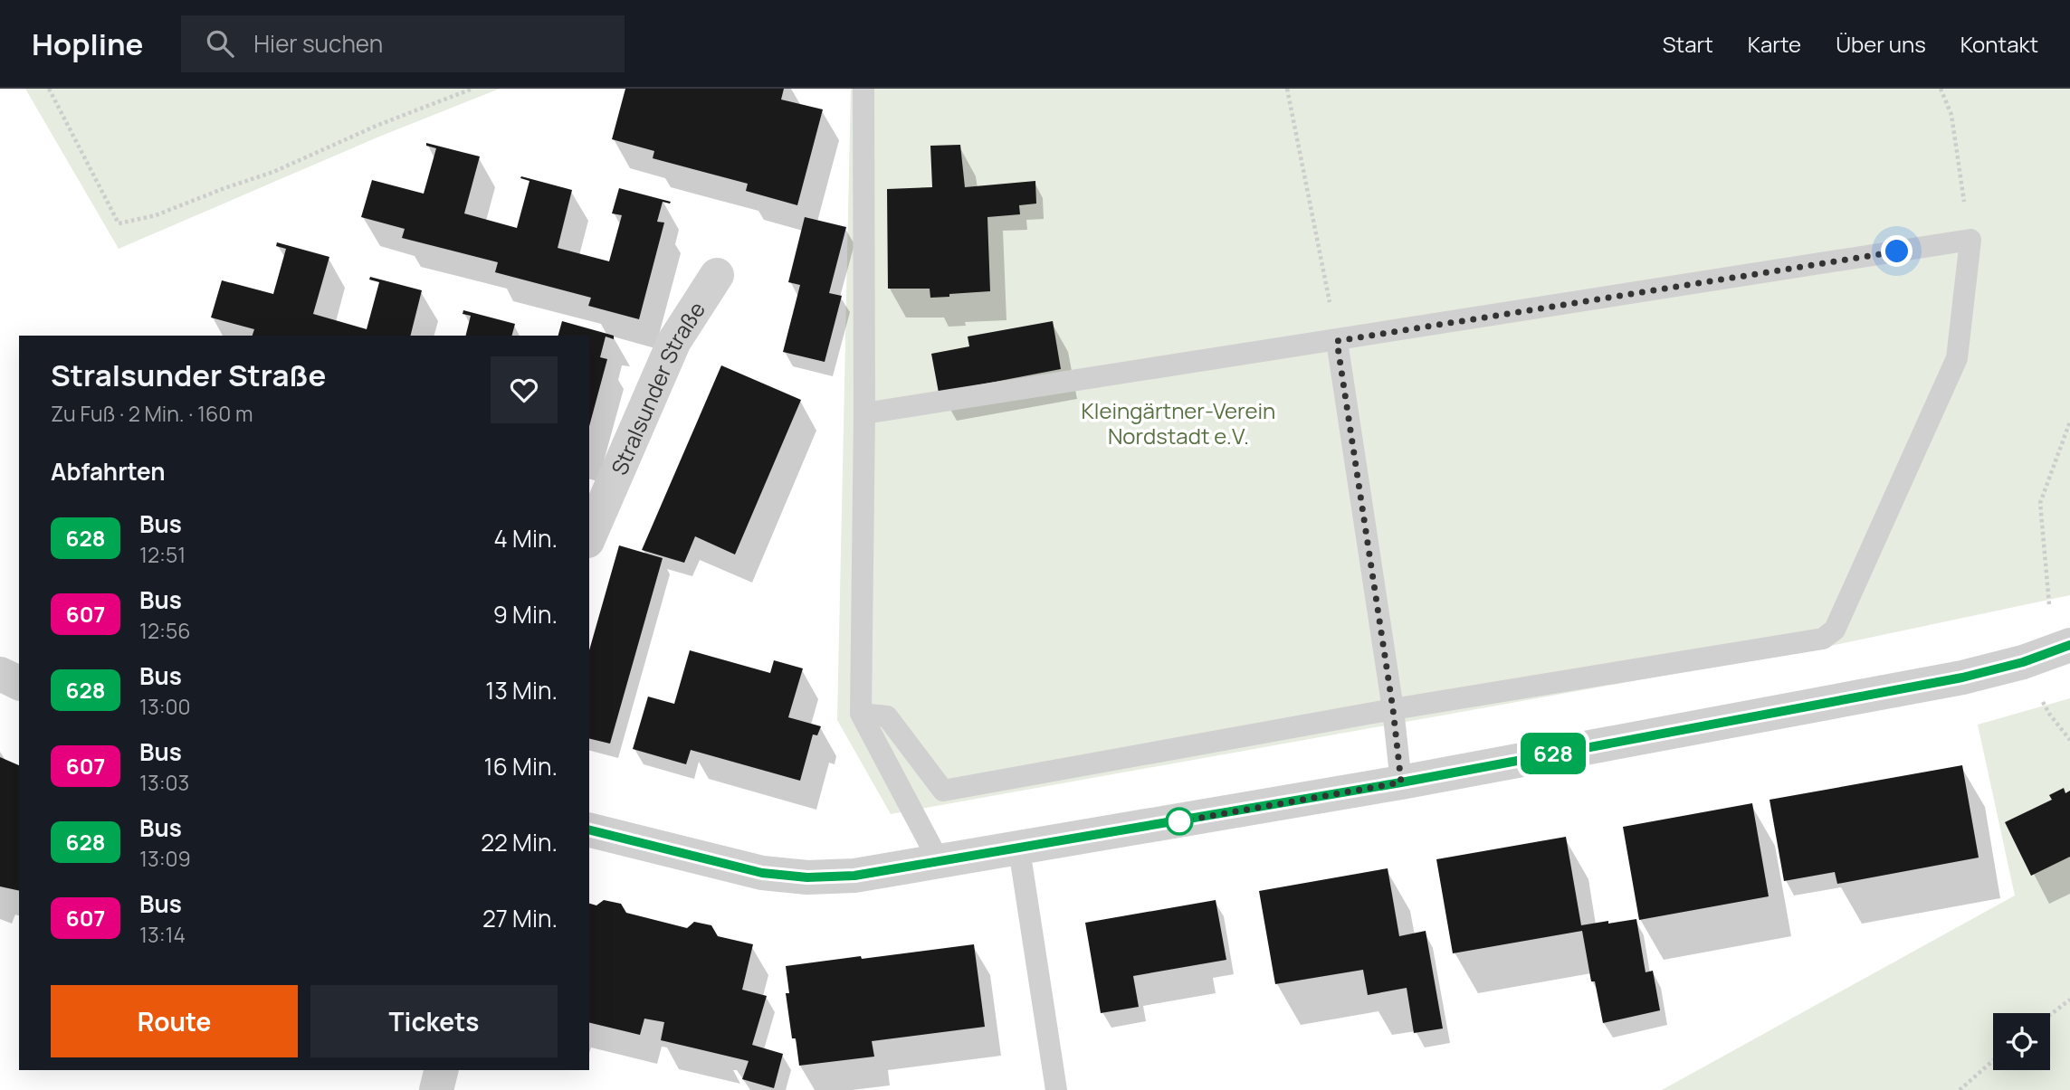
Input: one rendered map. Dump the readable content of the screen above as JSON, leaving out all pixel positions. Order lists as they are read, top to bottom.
{
  "streets": {
    "street": ["Stralsunder Straße"]
  },
  "parks": ["Kleingärtner-Verein Nordstadt e.V."],
  "lines": ["bus line 628"],
  "page": {
    "header": "Hopline",
    "search": "Hier suchen",
    "nav": [
      "Start",
      "Karte",
      "Über uns",
      "Kontakt"
    ],
    "on_map": "628",
    "heading": [
      ["Stralsunder Straße", "Zu Fuß · 2 Min. · 160 m"],
      "Abfahrten"
    ],
    "list": [
      {
        "mark": "628",
        "name": "Bus",
        "note": "12:51",
        "value": "4 Min."
      },
      {
        "mark": "607",
        "name": "Bus",
        "note": "12:56",
        "value": "9 Min."
      },
      {
        "mark": "628",
        "name": "Bus",
        "note": "13:00",
        "value": "13 Min."
      },
      {
        "mark": "607",
        "name": "Bus",
        "note": "13:03",
        "value": "16 Min."
      },
      {
        "mark": "628",
        "name": "Bus",
        "note": "13:09",
        "value": "22 Min."
      },
      {
        "mark": "607",
        "name": "Bus",
        "note": "13:14",
        "value": "27 Min."
      }
    ],
    "buttons": ["Route", "Tickets"]
  }
}
